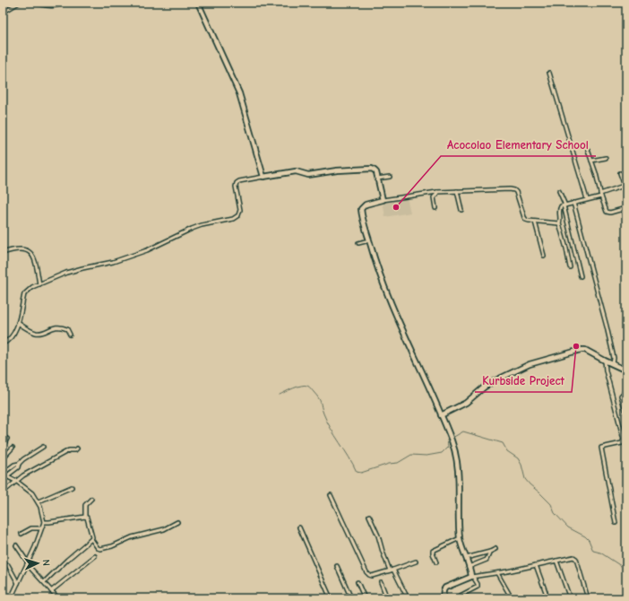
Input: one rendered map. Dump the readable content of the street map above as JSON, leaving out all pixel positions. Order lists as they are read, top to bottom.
{
  "places": ["Acocolao Elementary School", "Kurbside Project"],
  "north": "right"
}
